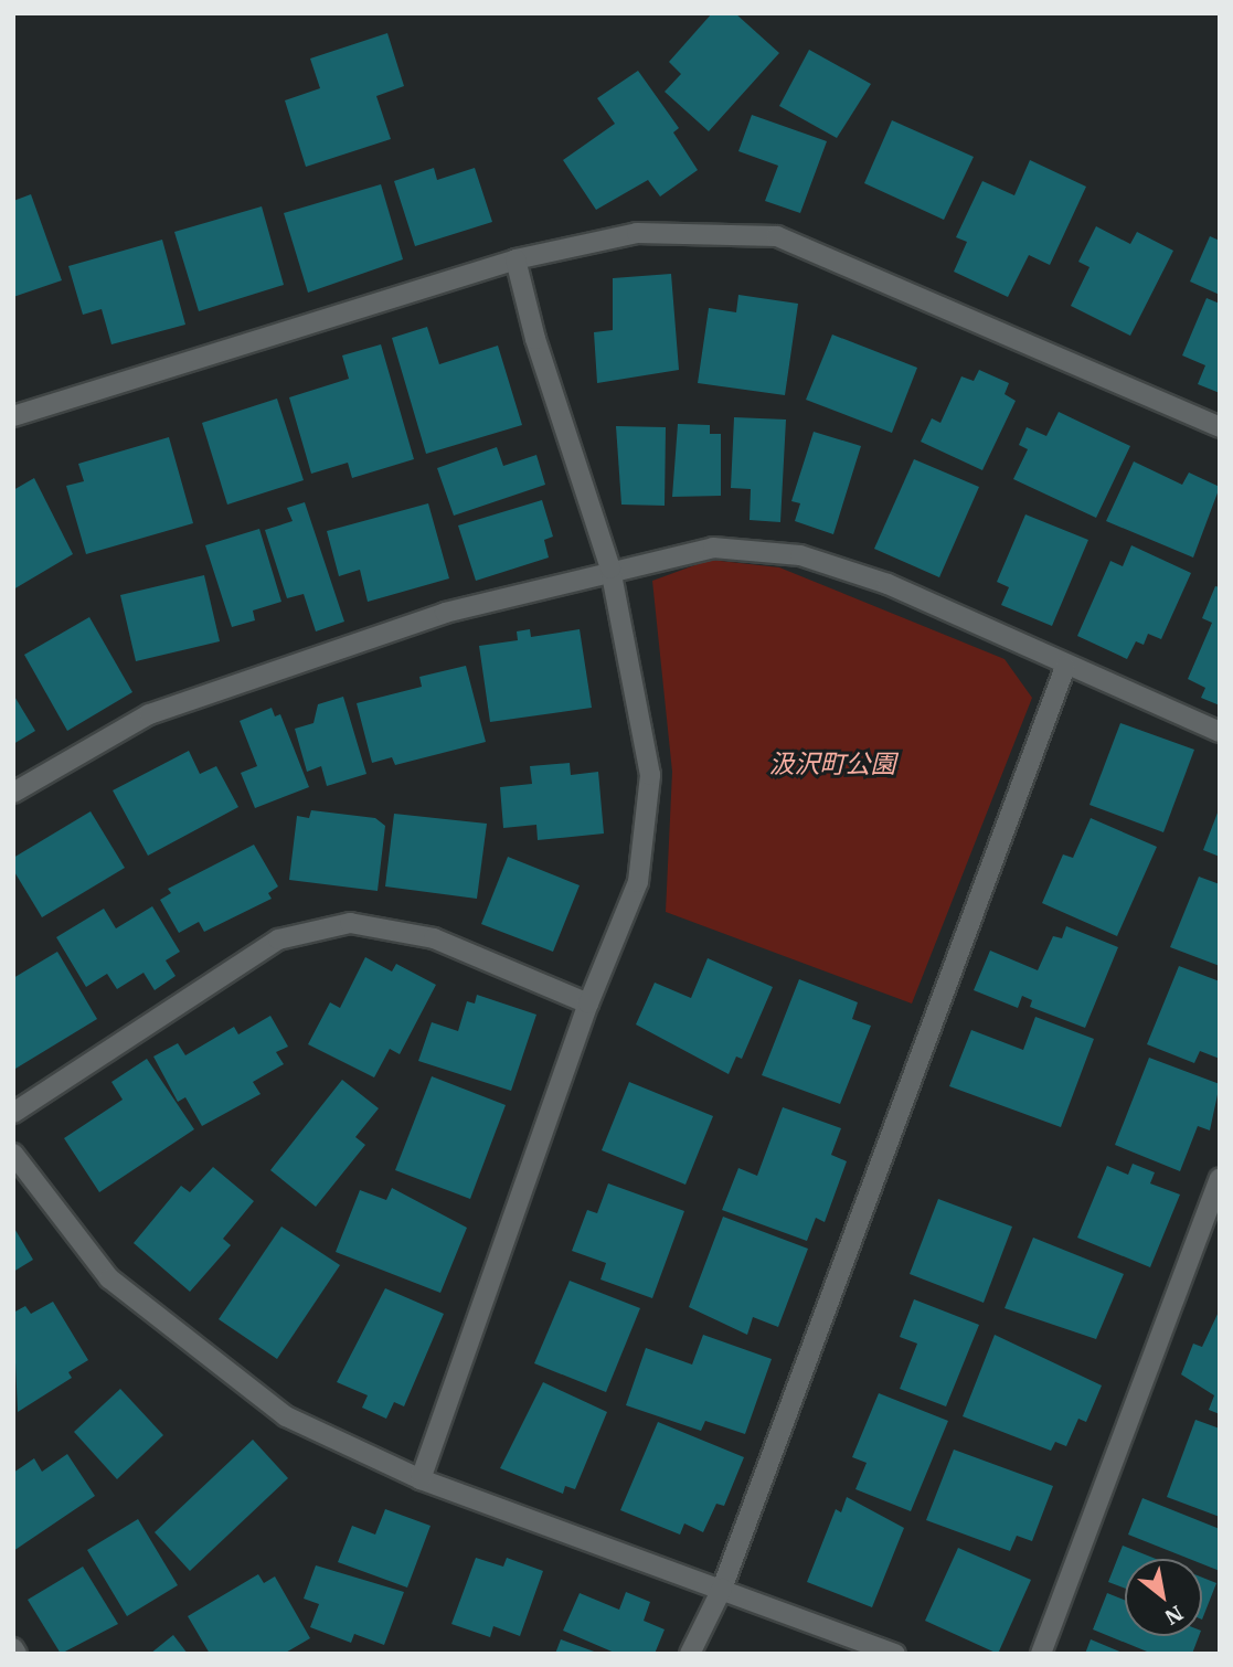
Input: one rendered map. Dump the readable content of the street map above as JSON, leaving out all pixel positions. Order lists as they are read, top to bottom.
{
  "parks": ["汲沢町公園"],
  "north": "bottom right"
}
